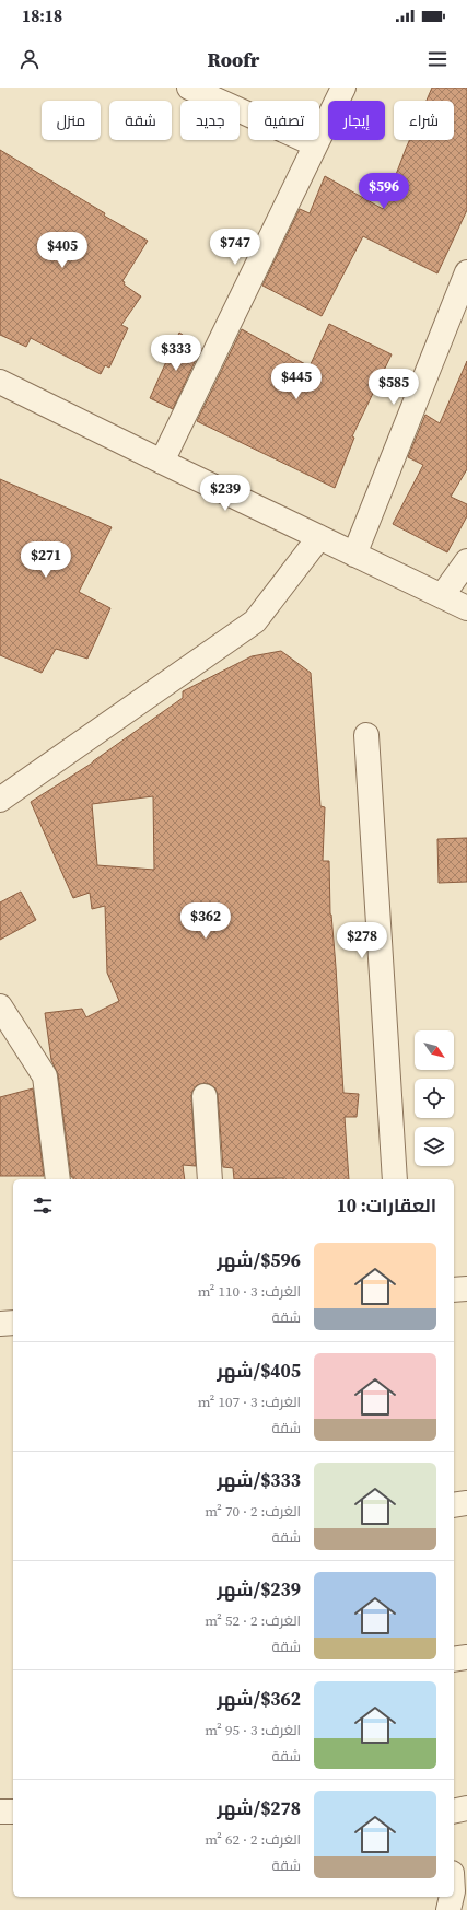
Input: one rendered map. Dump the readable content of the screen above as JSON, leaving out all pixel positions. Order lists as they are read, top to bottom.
{
  "north": "bottom right",
  "page": {
    "status": "18:18",
    "header": "Roofr",
    "chip": [
      "شراء",
      "إيجار",
      "تصفية",
      "جديد",
      "شقة",
      "منزل"
    ],
    "price": [
      "$596",
      "$747",
      "$405",
      "$333",
      "$445",
      "$585",
      "$239",
      "$271",
      "$362",
      "$278"
    ],
    "heading": "العقارات: 10",
    "list": [
      {
        "name": "$596/شهر",
        "note": "الغرف: 3 · 110 m² · شقة"
      },
      {
        "name": "$405/شهر",
        "note": "الغرف: 3 · 107 m² · شقة"
      },
      {
        "name": "$333/شهر",
        "note": "الغرف: 2 · 70 m² · شقة"
      },
      {
        "name": "$239/شهر",
        "note": "الغرف: 2 · 52 m² · شقة"
      },
      {
        "name": "$362/شهر",
        "note": "الغرف: 3 · 95 m² · شقة"
      },
      {
        "name": "$278/شهر",
        "note": "الغرف: 2 · 62 m² · شقة"
      }
    ]
  }
}
